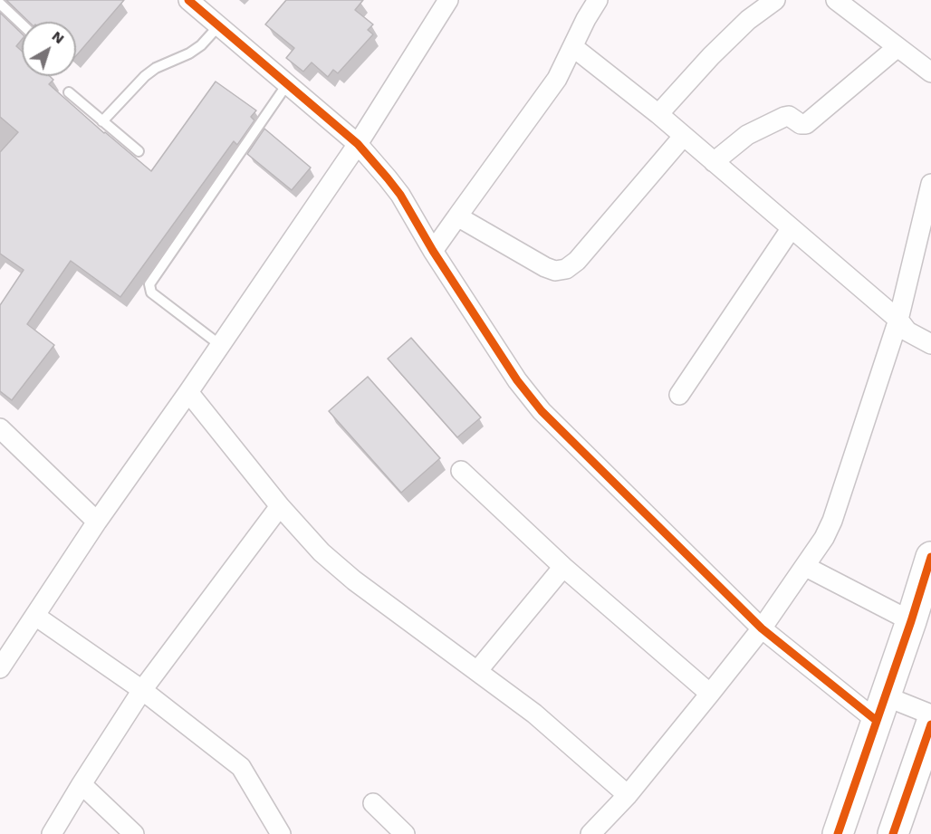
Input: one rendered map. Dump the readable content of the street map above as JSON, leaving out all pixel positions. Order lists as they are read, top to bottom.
{
  "north": "top right"
}
